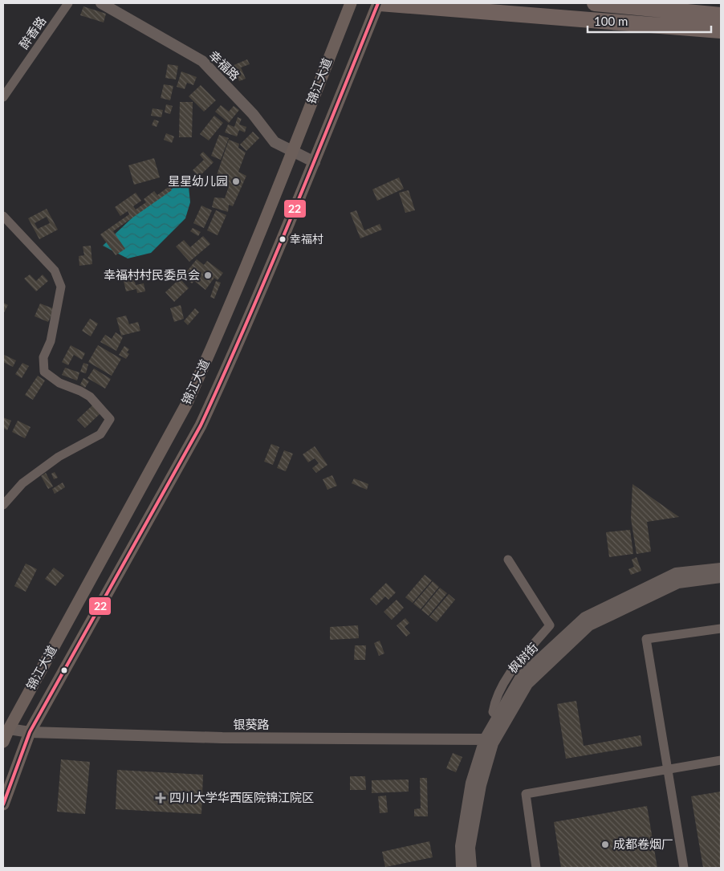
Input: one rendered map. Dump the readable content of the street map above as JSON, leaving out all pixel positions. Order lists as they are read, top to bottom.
{
  "streets": {
    "main road": ["锦江大道"],
    "street": [
      "醉香路",
      "幸福路",
      "枫树街",
      "银葵路"
    ]
  },
  "crossings": [
    ["幸福路", "锦江大道"],
    ["锦江大道", "银葵路"],
    ["枫树街", "银葵路"]
  ],
  "places": {
    "other": [
      "星星幼儿园",
      "幸福村",
      "幸福村村民委员会",
      "成都卷烟厂"
    ],
    "health": ["四川大学华西医院锦江院区"]
  },
  "lines": ["transit line 22"],
  "scale_bar": "100 m"
}
